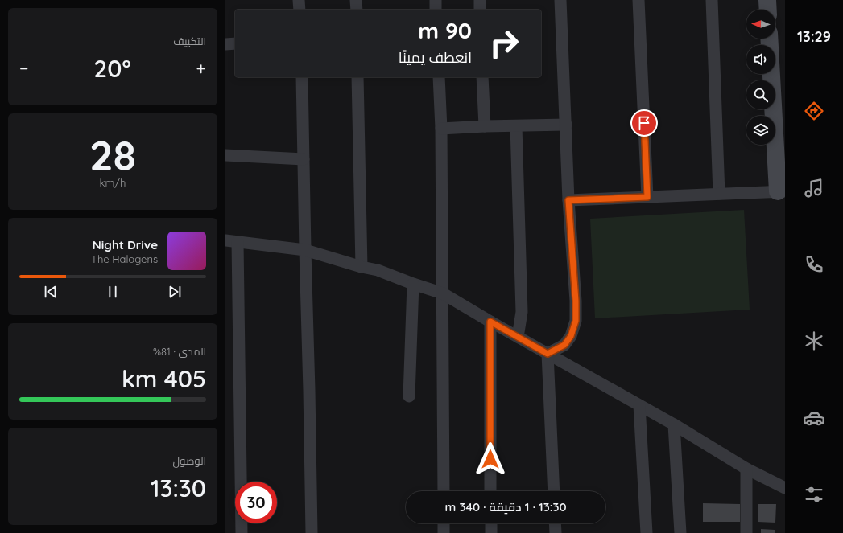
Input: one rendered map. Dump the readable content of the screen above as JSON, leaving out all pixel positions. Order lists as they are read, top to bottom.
{
  "north": "left",
  "page": {
    "tabs": "13:29",
    "tile": [
      "التكييف",
      ["28", "km/h"],
      ["المدى · 81%", "405 km"],
      ["الوصول", "13:30"]
    ],
    "turn": ["90 m", "انعطف يمينًا"],
    "heat": ["−", "20°", "+"],
    "song": ["Night Drive", "The Halogens"],
    "limit": "30",
    "trip": "13:30 · 1 دقيقة · 340 m"
  }
}
